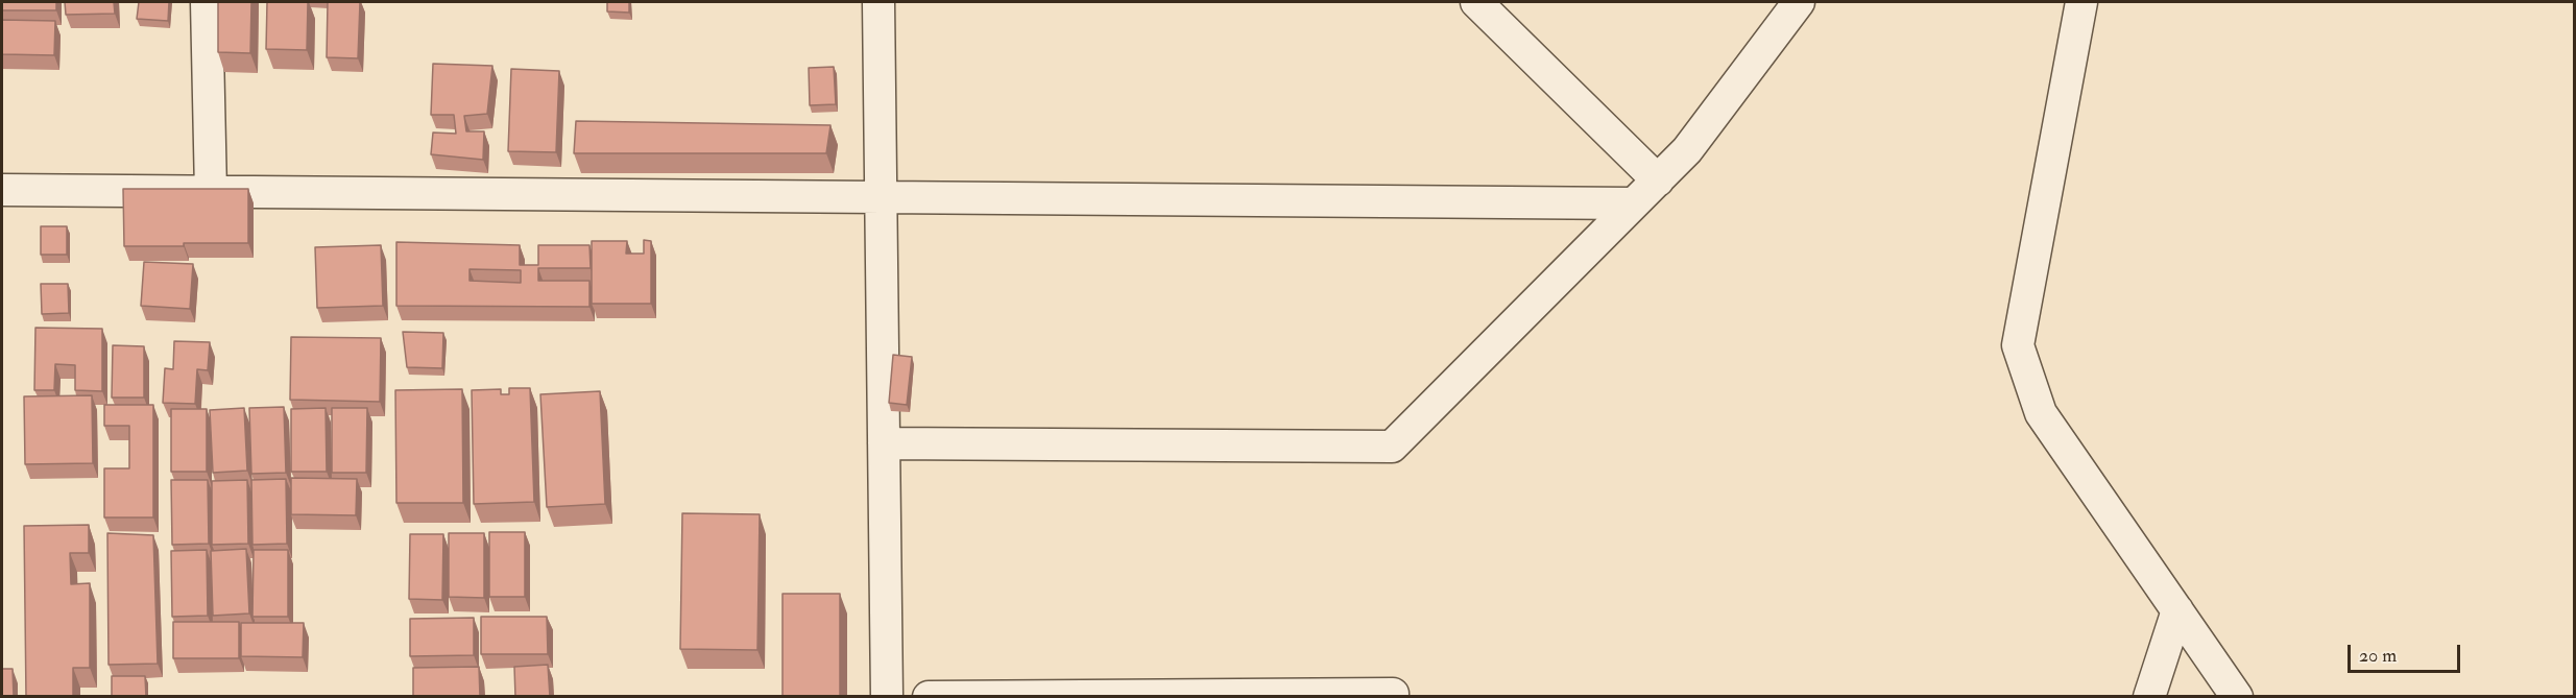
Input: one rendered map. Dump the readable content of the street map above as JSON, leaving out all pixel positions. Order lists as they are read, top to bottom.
{
  "scale_bar": "20 m"
}
